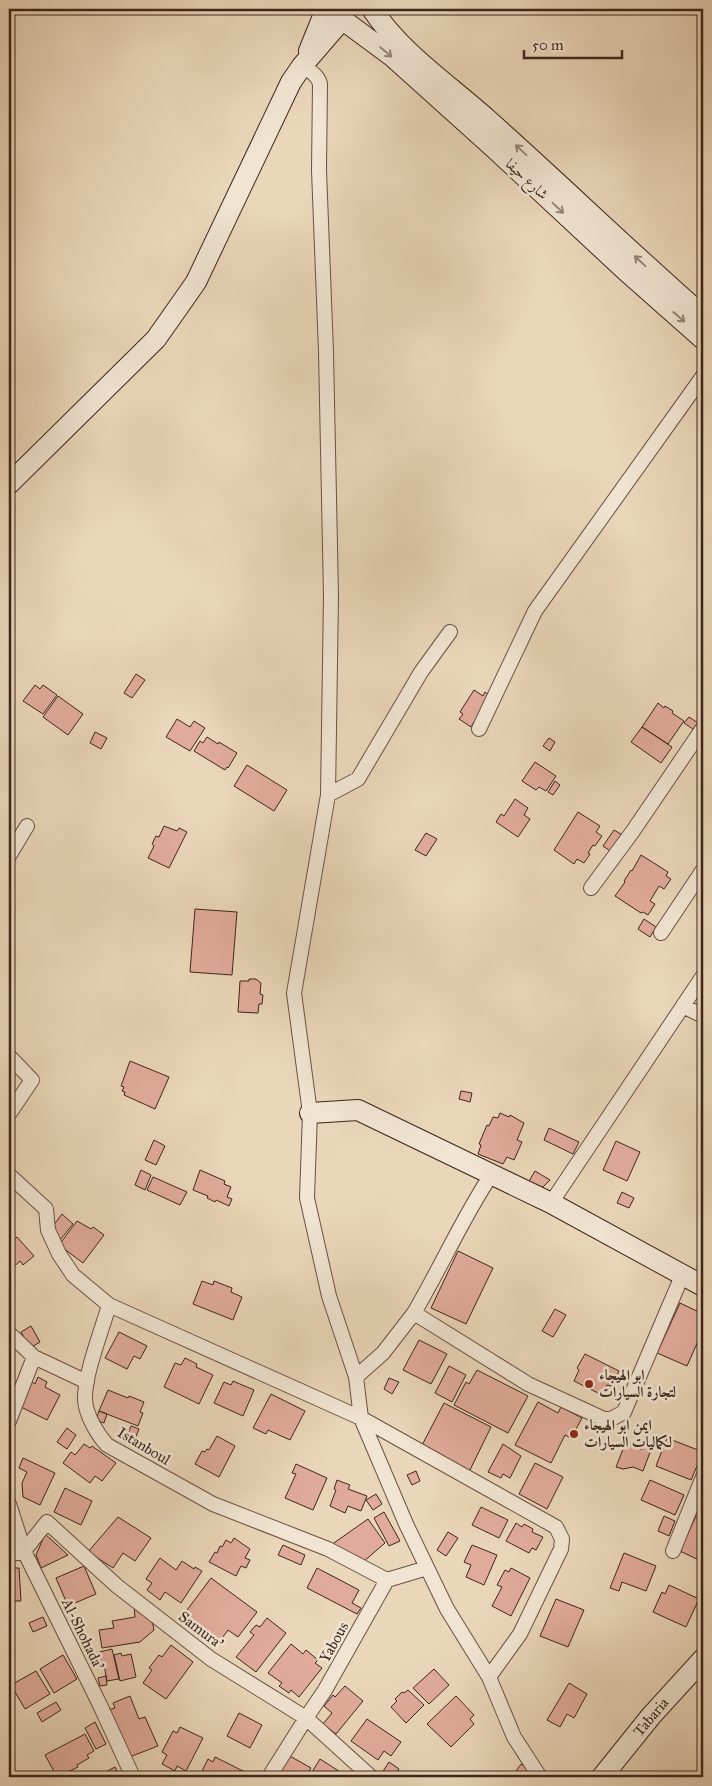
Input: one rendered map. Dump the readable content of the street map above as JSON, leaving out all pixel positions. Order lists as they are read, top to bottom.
{
  "streets": {
    "street": [
      "شارع حيفا",
      "Istanboul",
      "Samura'",
      "Al-Shohada'",
      "Yabous",
      "Tabaria"
    ]
  },
  "crossings": [
    ["Istanboul", "Yabous"],
    ["Samura'", "Al-Shohada'"],
    ["Samura'", "Yabous"]
  ],
  "places": ["ابو الهيجاء لتجارة السيارات", "ايمن ابو الهيجاء لكماليات السيارات"],
  "scale_bar": "50 m"
}
